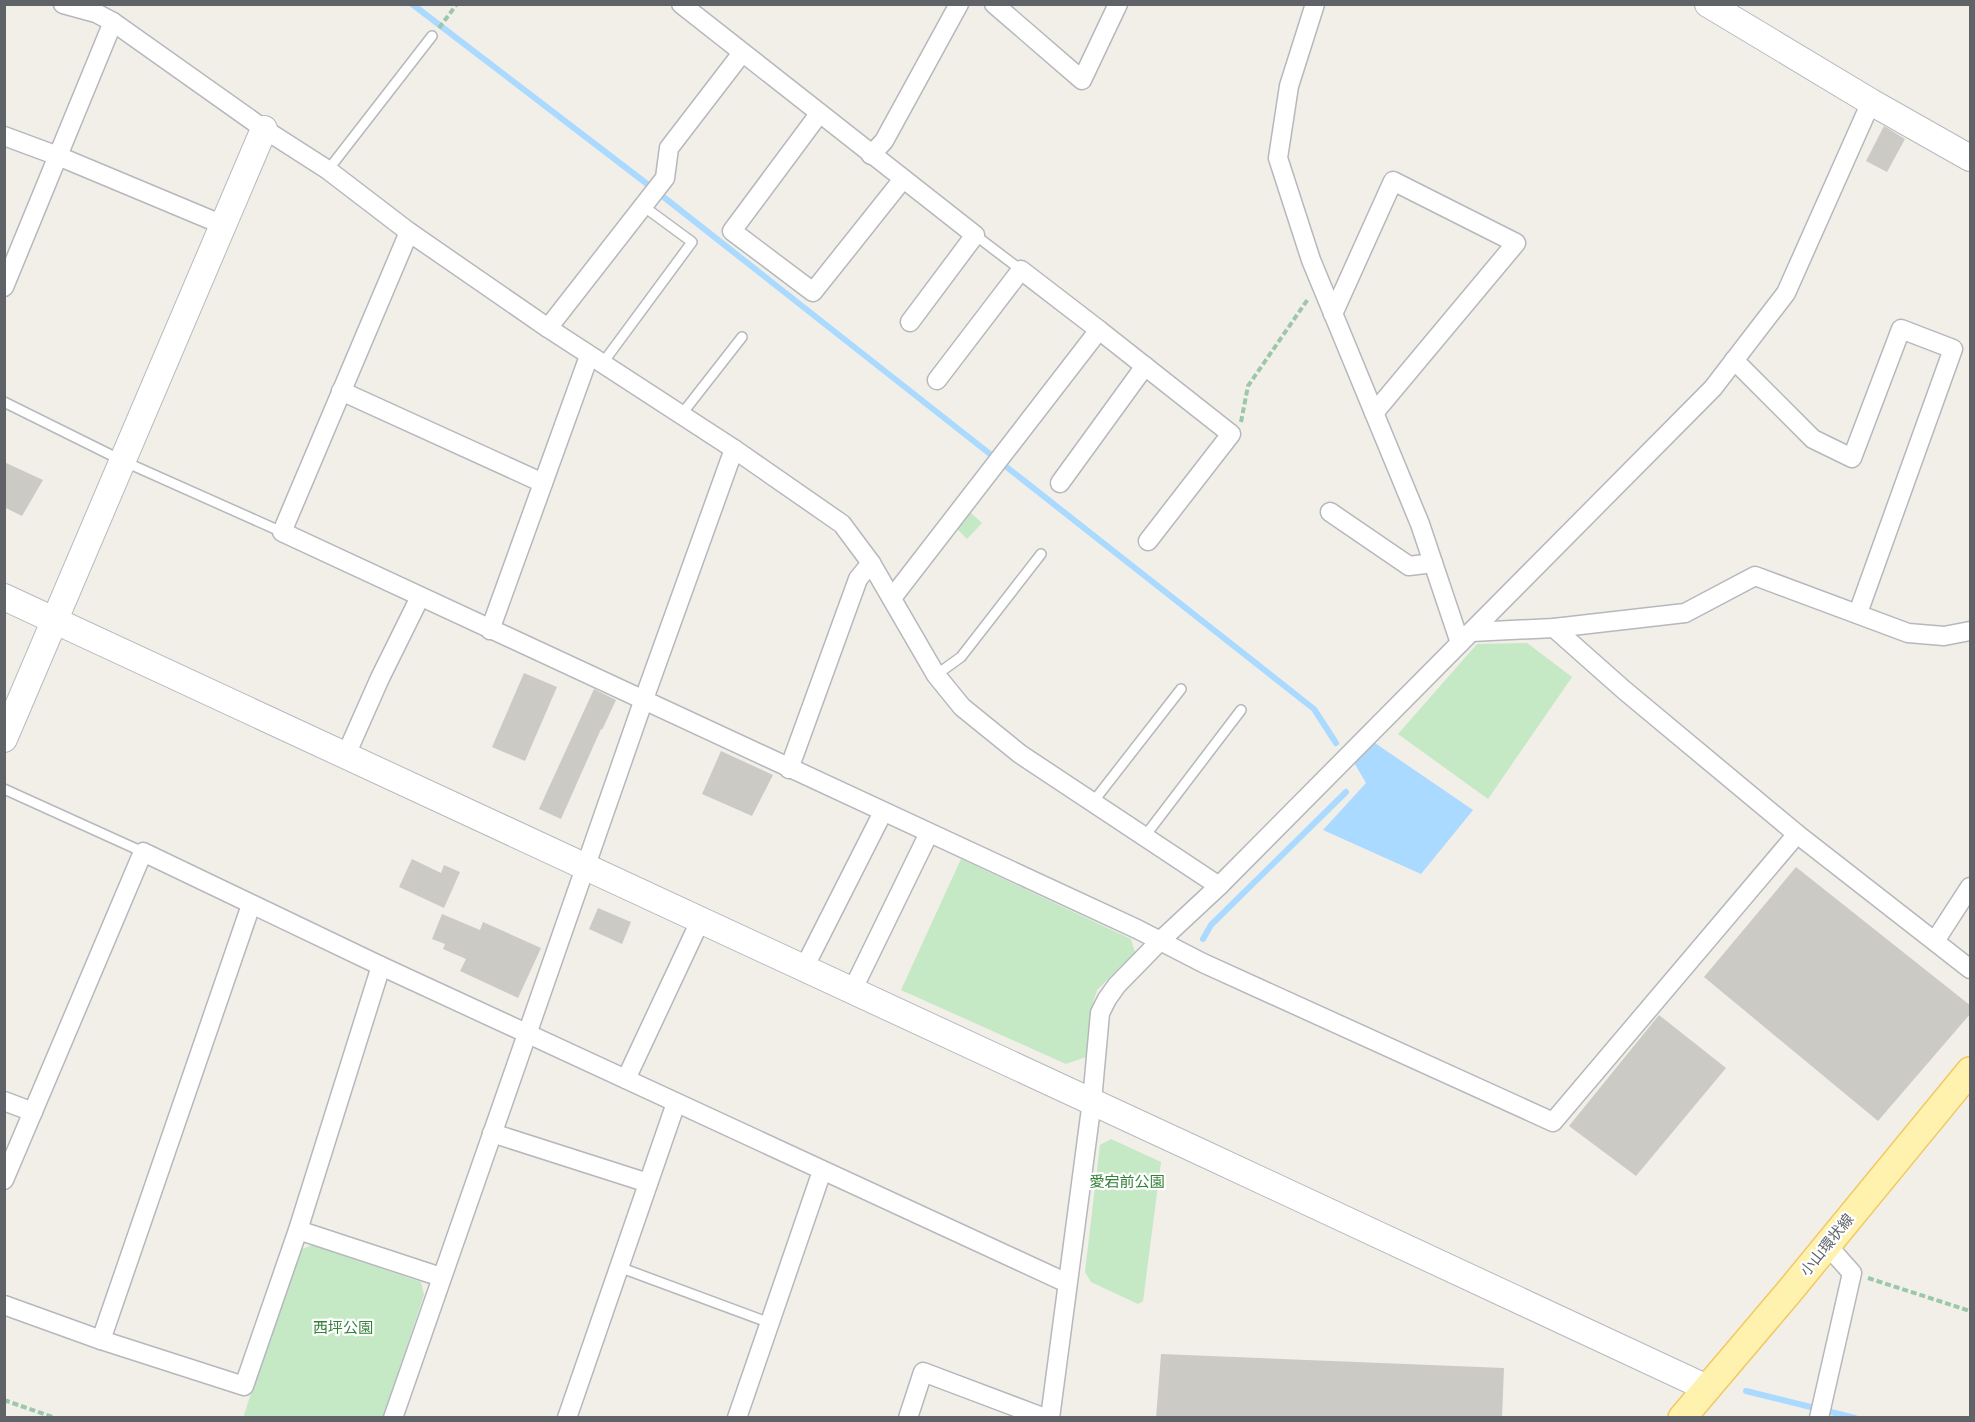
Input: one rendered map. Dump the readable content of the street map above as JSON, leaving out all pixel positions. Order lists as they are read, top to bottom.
{
  "streets": {
    "main road": ["小山環状線"]
  },
  "parks": ["愛宕前公園", "西坪公園"]
}
